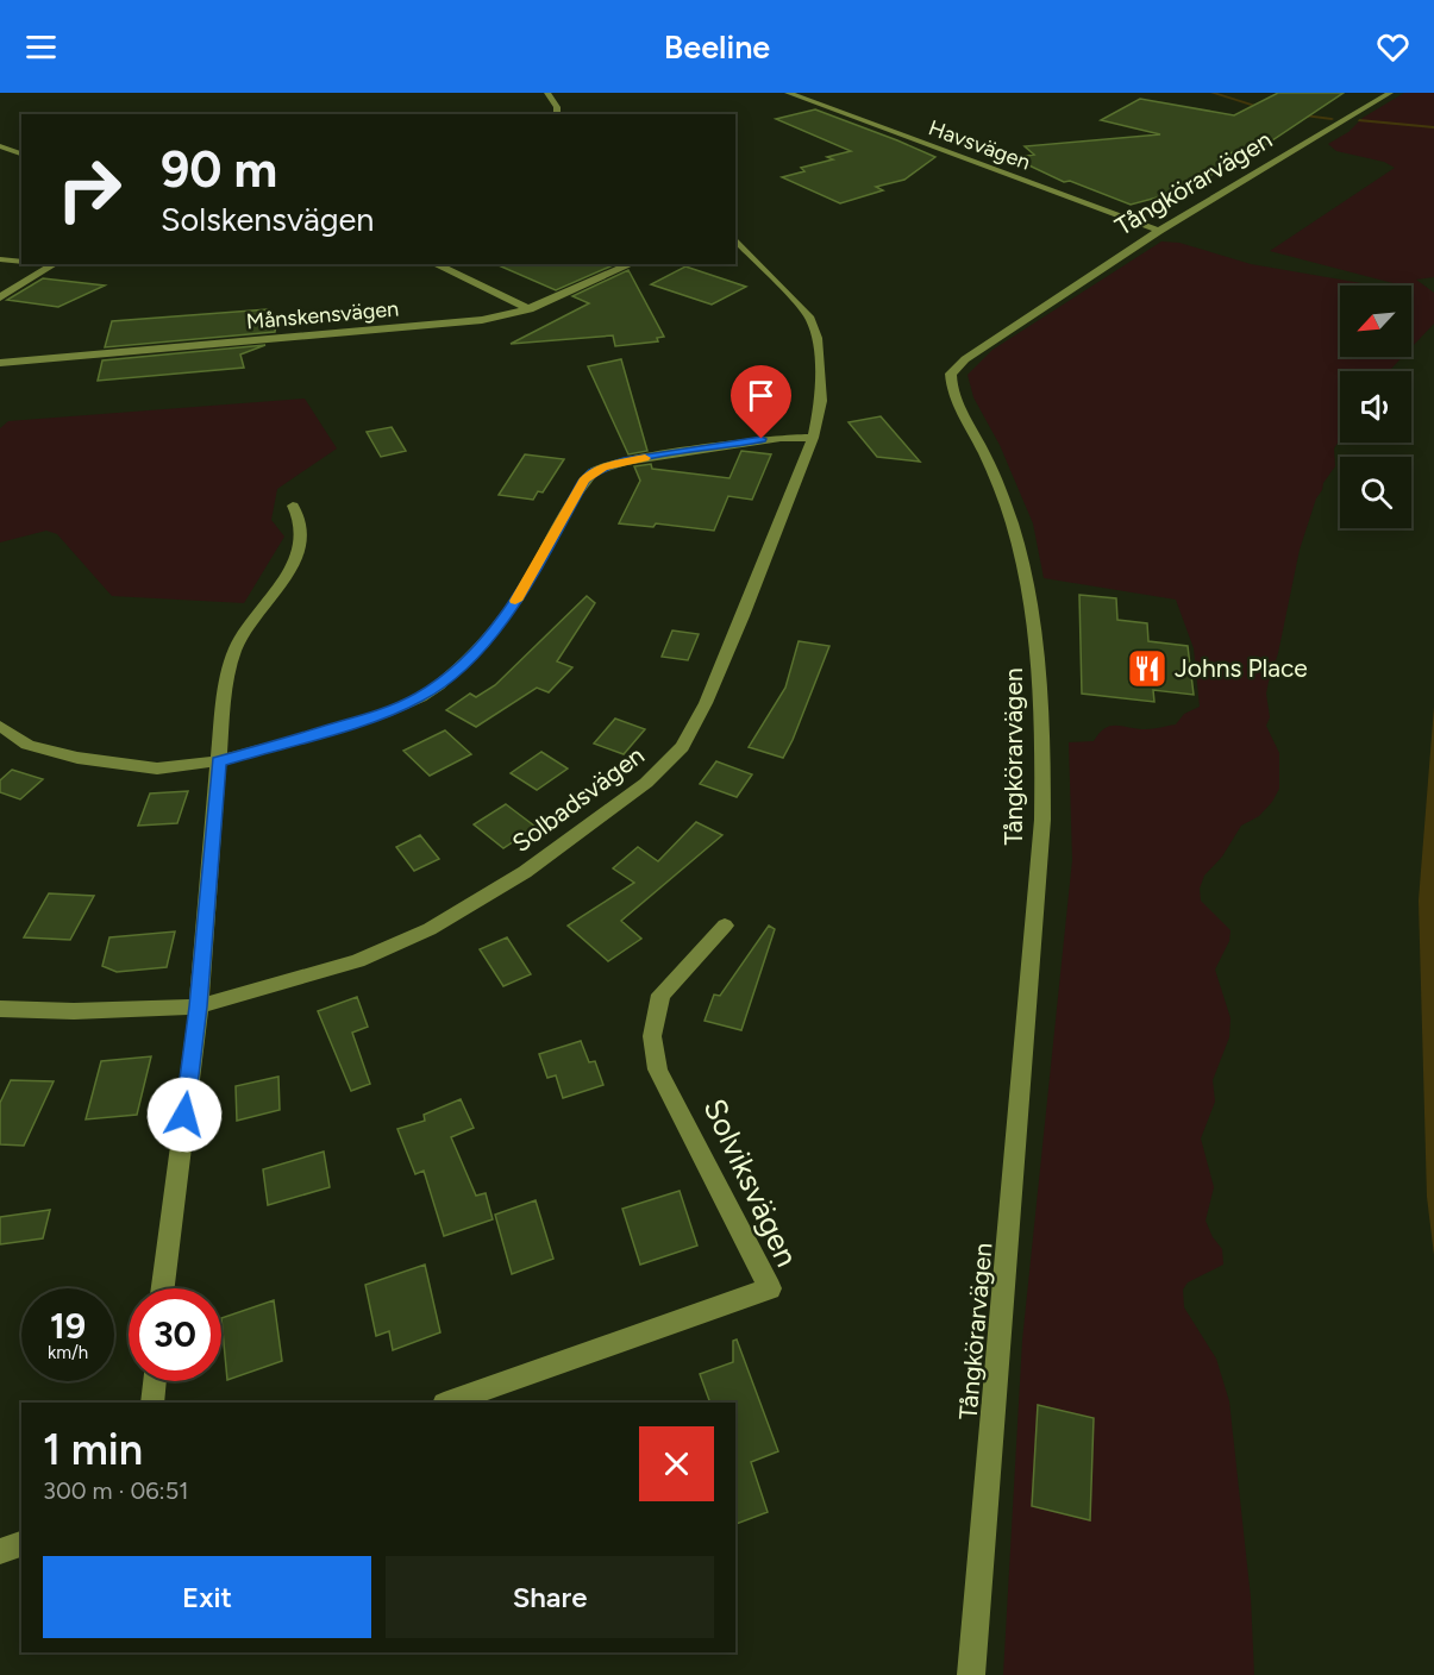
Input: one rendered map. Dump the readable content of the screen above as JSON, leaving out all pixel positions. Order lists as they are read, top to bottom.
{
  "streets": {
    "street": [
      "Havsvägen",
      "Tångkörarvägen",
      "Månskensvägen",
      "Solbadsvägen",
      "Solviksvägen"
    ]
  },
  "crossings": [
    ["Havsvägen", "Tångkörarvägen"]
  ],
  "places": {
    "restaurant": ["Johns Place"]
  },
  "north": "bottom left",
  "page": {
    "header": "Beeline",
    "turn": ["90 m", "Solskensvägen"],
    "speed": "19 km/h",
    "limit": "30",
    "heading": ["1 min", "300 m · 06:51"],
    "buttons": ["Exit", "Share"]
  }
}
